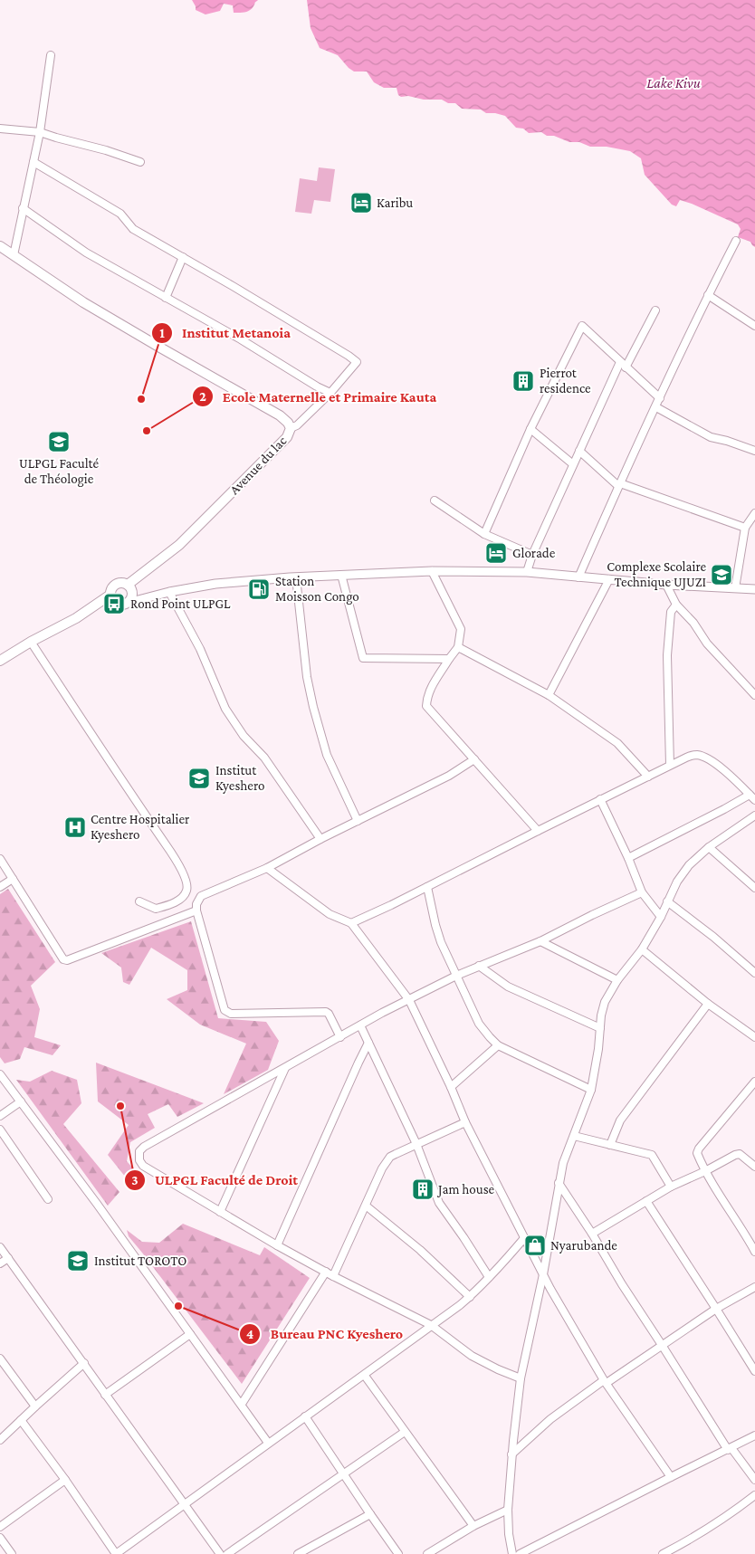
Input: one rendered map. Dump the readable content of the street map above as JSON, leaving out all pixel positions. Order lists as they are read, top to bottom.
{
  "streets": {
    "main road": ["Avenue du lac"]
  },
  "water": ["Lake Kivu"],
  "places": {
    "hotel": ["Karibu", "Glorade"],
    "building": ["Pierrot residence", "Jam house"],
    "other": [
      "Institut Metanoia",
      "Ecole Maternelle et Primaire Kauta",
      "ULPGL Faculté de Droit",
      "Bureau PNC Kyeshero"
    ],
    "school or university": [
      "ULPGL Faculté de Théologie",
      "Complexe Scolaire Technique UJUZI",
      "Institut Kyeshero",
      "Institut TOROTO"
    ],
    "fuel station": ["Station Moisson Congo"],
    "bus stop": ["Rond Point ULPGL"],
    "hospital": ["Centre Hospitalier Kyeshero"],
    "shop": ["Nyarubande"]
  }
}
